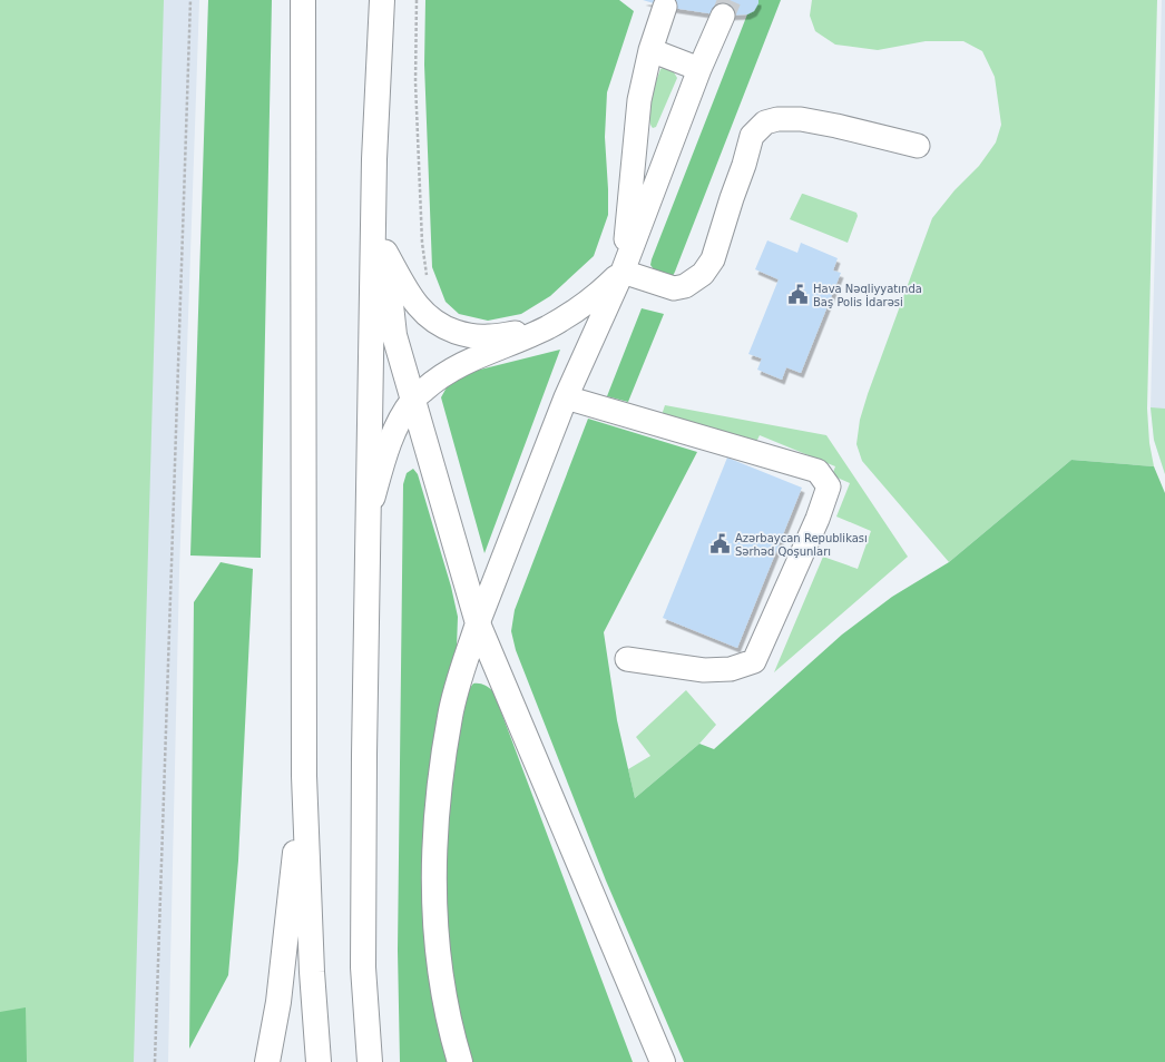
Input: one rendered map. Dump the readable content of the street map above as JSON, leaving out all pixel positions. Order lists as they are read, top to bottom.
{
  "places": {
    "public building": ["Hava Nəqliyyatında Baş Polis İdarəsi", "Azərbaycan Republikası Sərhəd Qoşunları"]
  }
}
